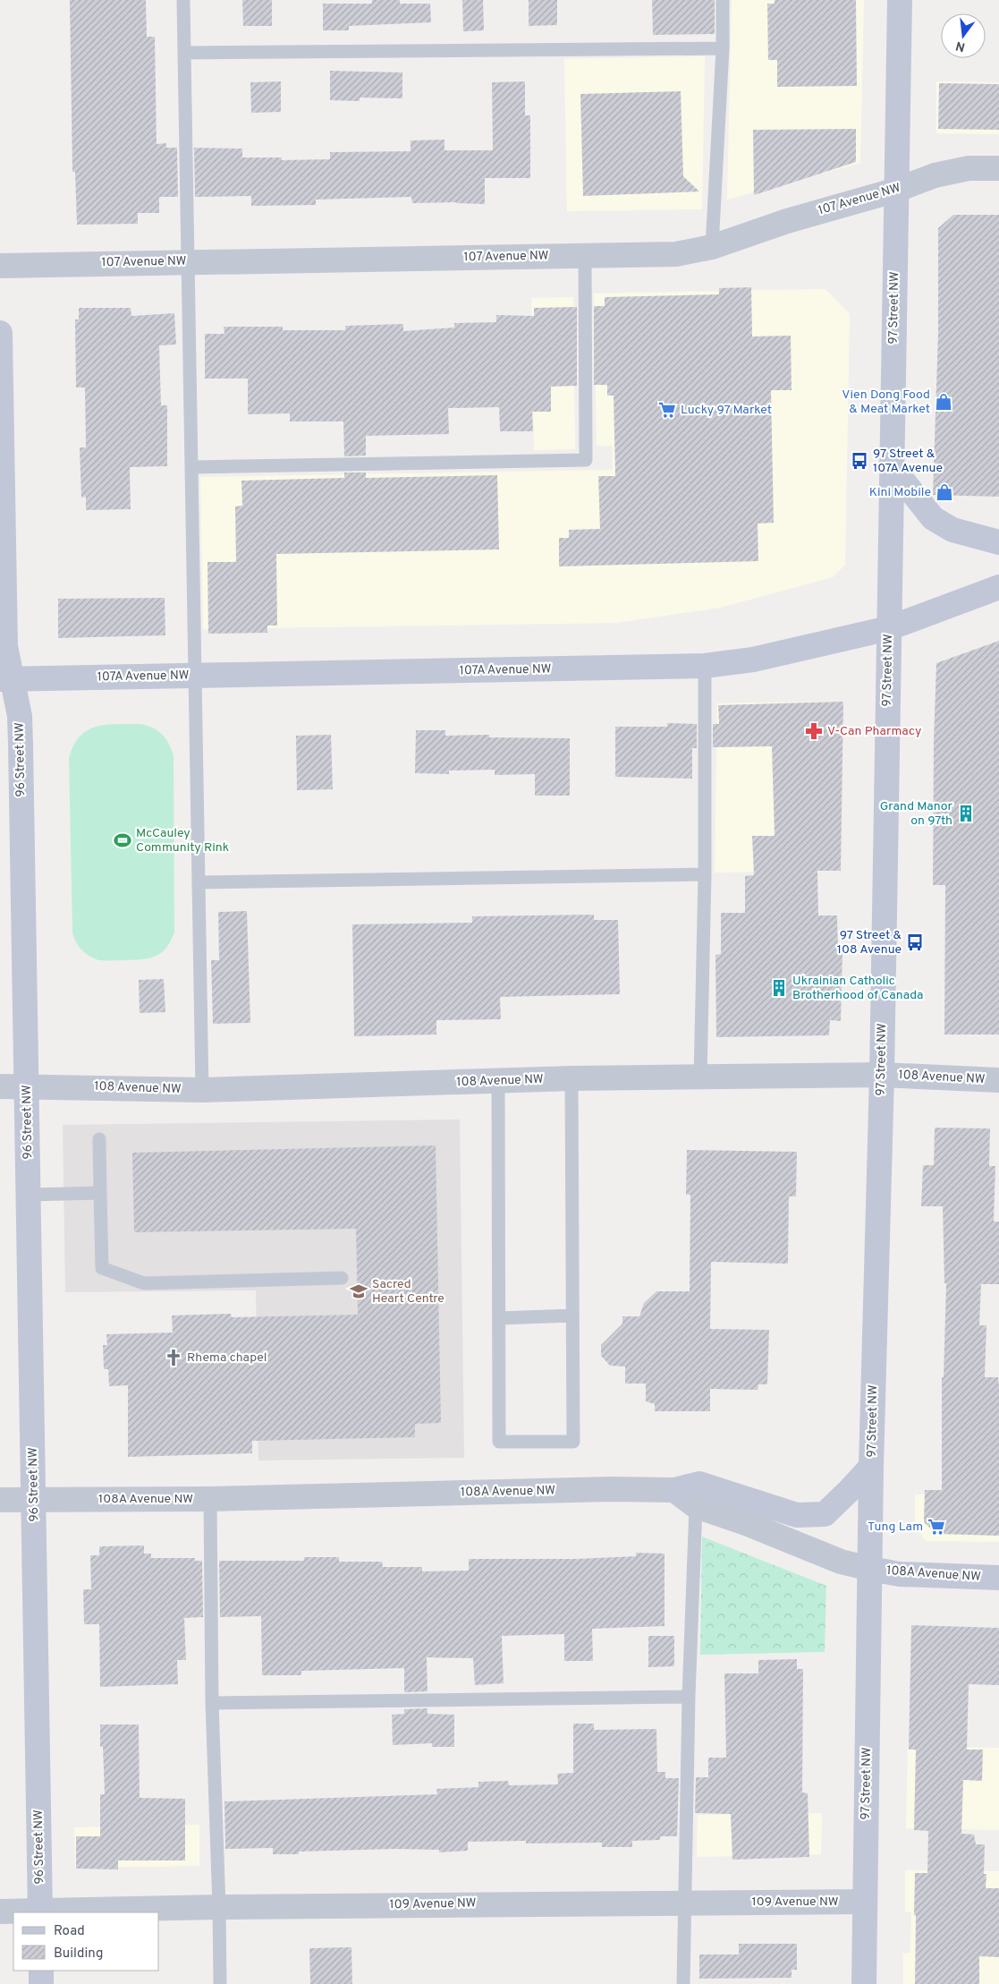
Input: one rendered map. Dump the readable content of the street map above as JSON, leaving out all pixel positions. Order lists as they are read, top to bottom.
{
  "streets": {
    "main road": [
      "97 Street NW",
      "107A Avenue NW",
      "96 Street NW",
      "108A Avenue NW"
    ],
    "street": ["107 Avenue NW", "108 Avenue NW", "109 Avenue NW"]
  },
  "crossings": [
    ["107 Avenue NW", "97 Street NW"],
    ["97 Street NW", "107A Avenue NW"],
    ["97 Street NW", "108 Avenue NW"],
    ["97 Street NW", "108A Avenue NW"],
    ["97 Street NW", "109 Avenue NW"],
    ["107A Avenue NW", "96 Street NW"],
    ["96 Street NW", "108 Avenue NW"],
    ["96 Street NW", "108A Avenue NW"],
    ["96 Street NW", "109 Avenue NW"]
  ],
  "places": {
    "shop": ["Vien Dong Food & Meat Market", "Kini Mobile"],
    "supermarket": ["Lucky 97 Market", "Tung Lam"],
    "bus stop": ["97 Street & 107A Avenue", "97 Street & 108 Avenue"],
    "pharmacy": ["V-Can Pharmacy"],
    "building": ["Grand Manor on 97th", "Ukrainian Catholic Brotherhood of Canada"],
    "sports": ["McCauley Community Rink"],
    "school or university": ["Sacred Heart Centre"],
    "church": ["Rhema chapel"]
  },
  "legend": ["Road", "Building"],
  "north": "bottom"
}
